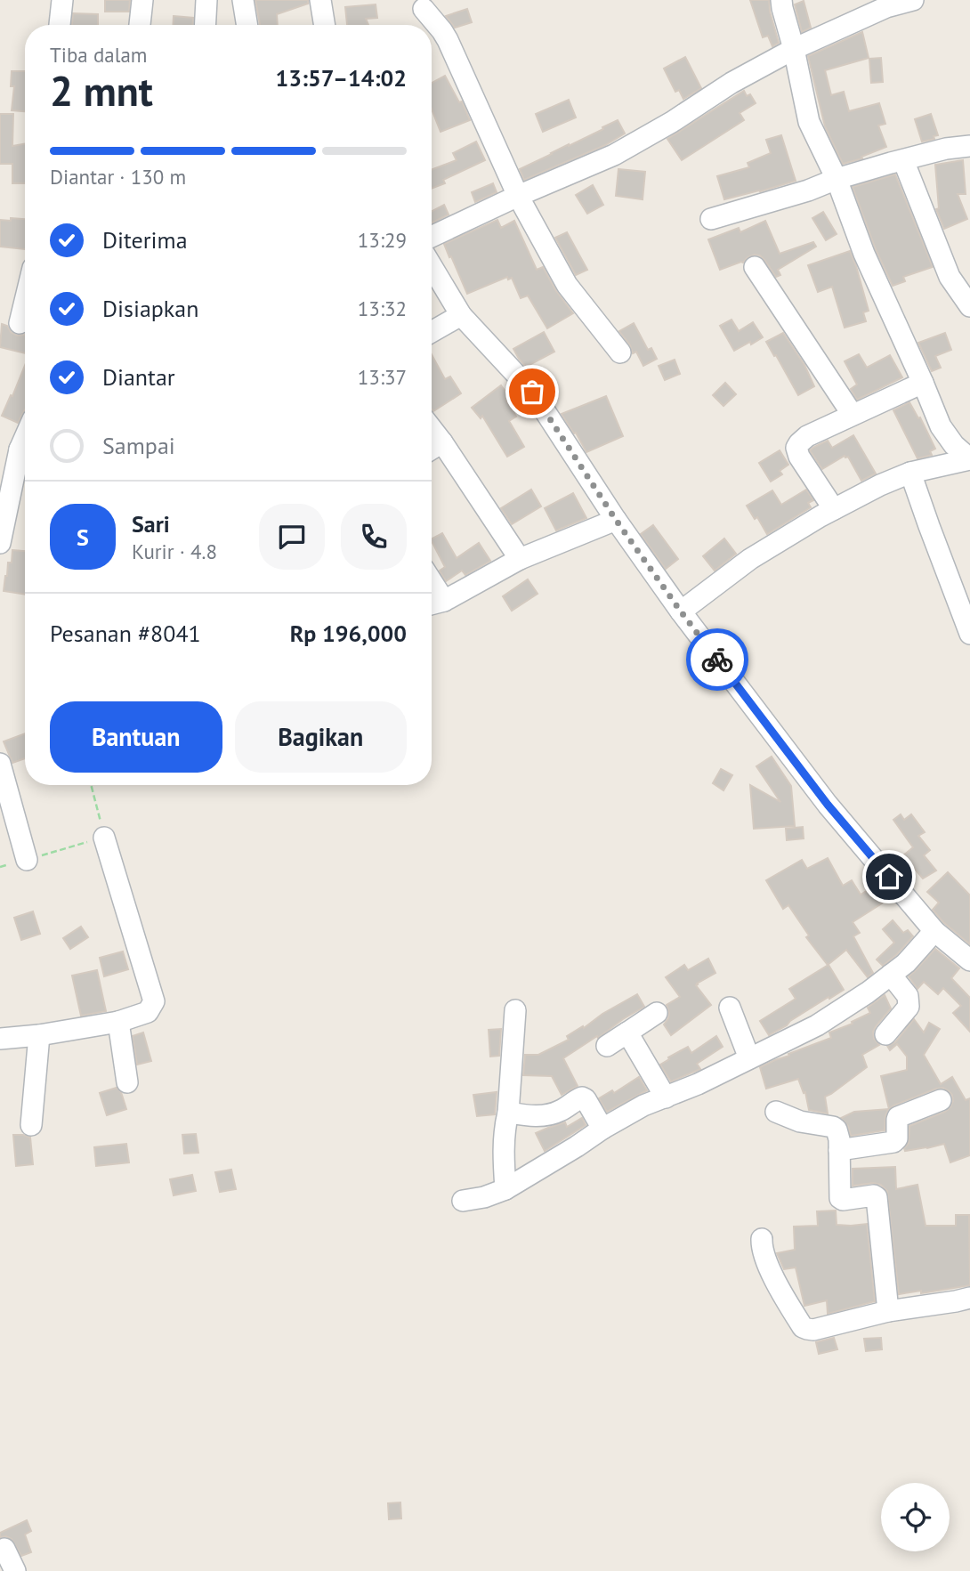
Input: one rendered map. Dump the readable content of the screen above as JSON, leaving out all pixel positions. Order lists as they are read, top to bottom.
{
  "page": {
    "heading": ["2 mnt", "Tiba dalam", "13:57–14:02"],
    "panel": [
      "Sari",
      "Kurir · 4.8",
      "Pesanan #8041",
      "Rp 196,000"
    ],
    "bar": "Diantar · 130 m",
    "list": [
      ["Diterima", "13:29"],
      ["Disiapkan", "13:32"],
      ["Diantar", "13:37"],
      "Sampai"
    ],
    "round": "S",
    "buttons": ["Bantuan", "Bagikan"]
  }
}
